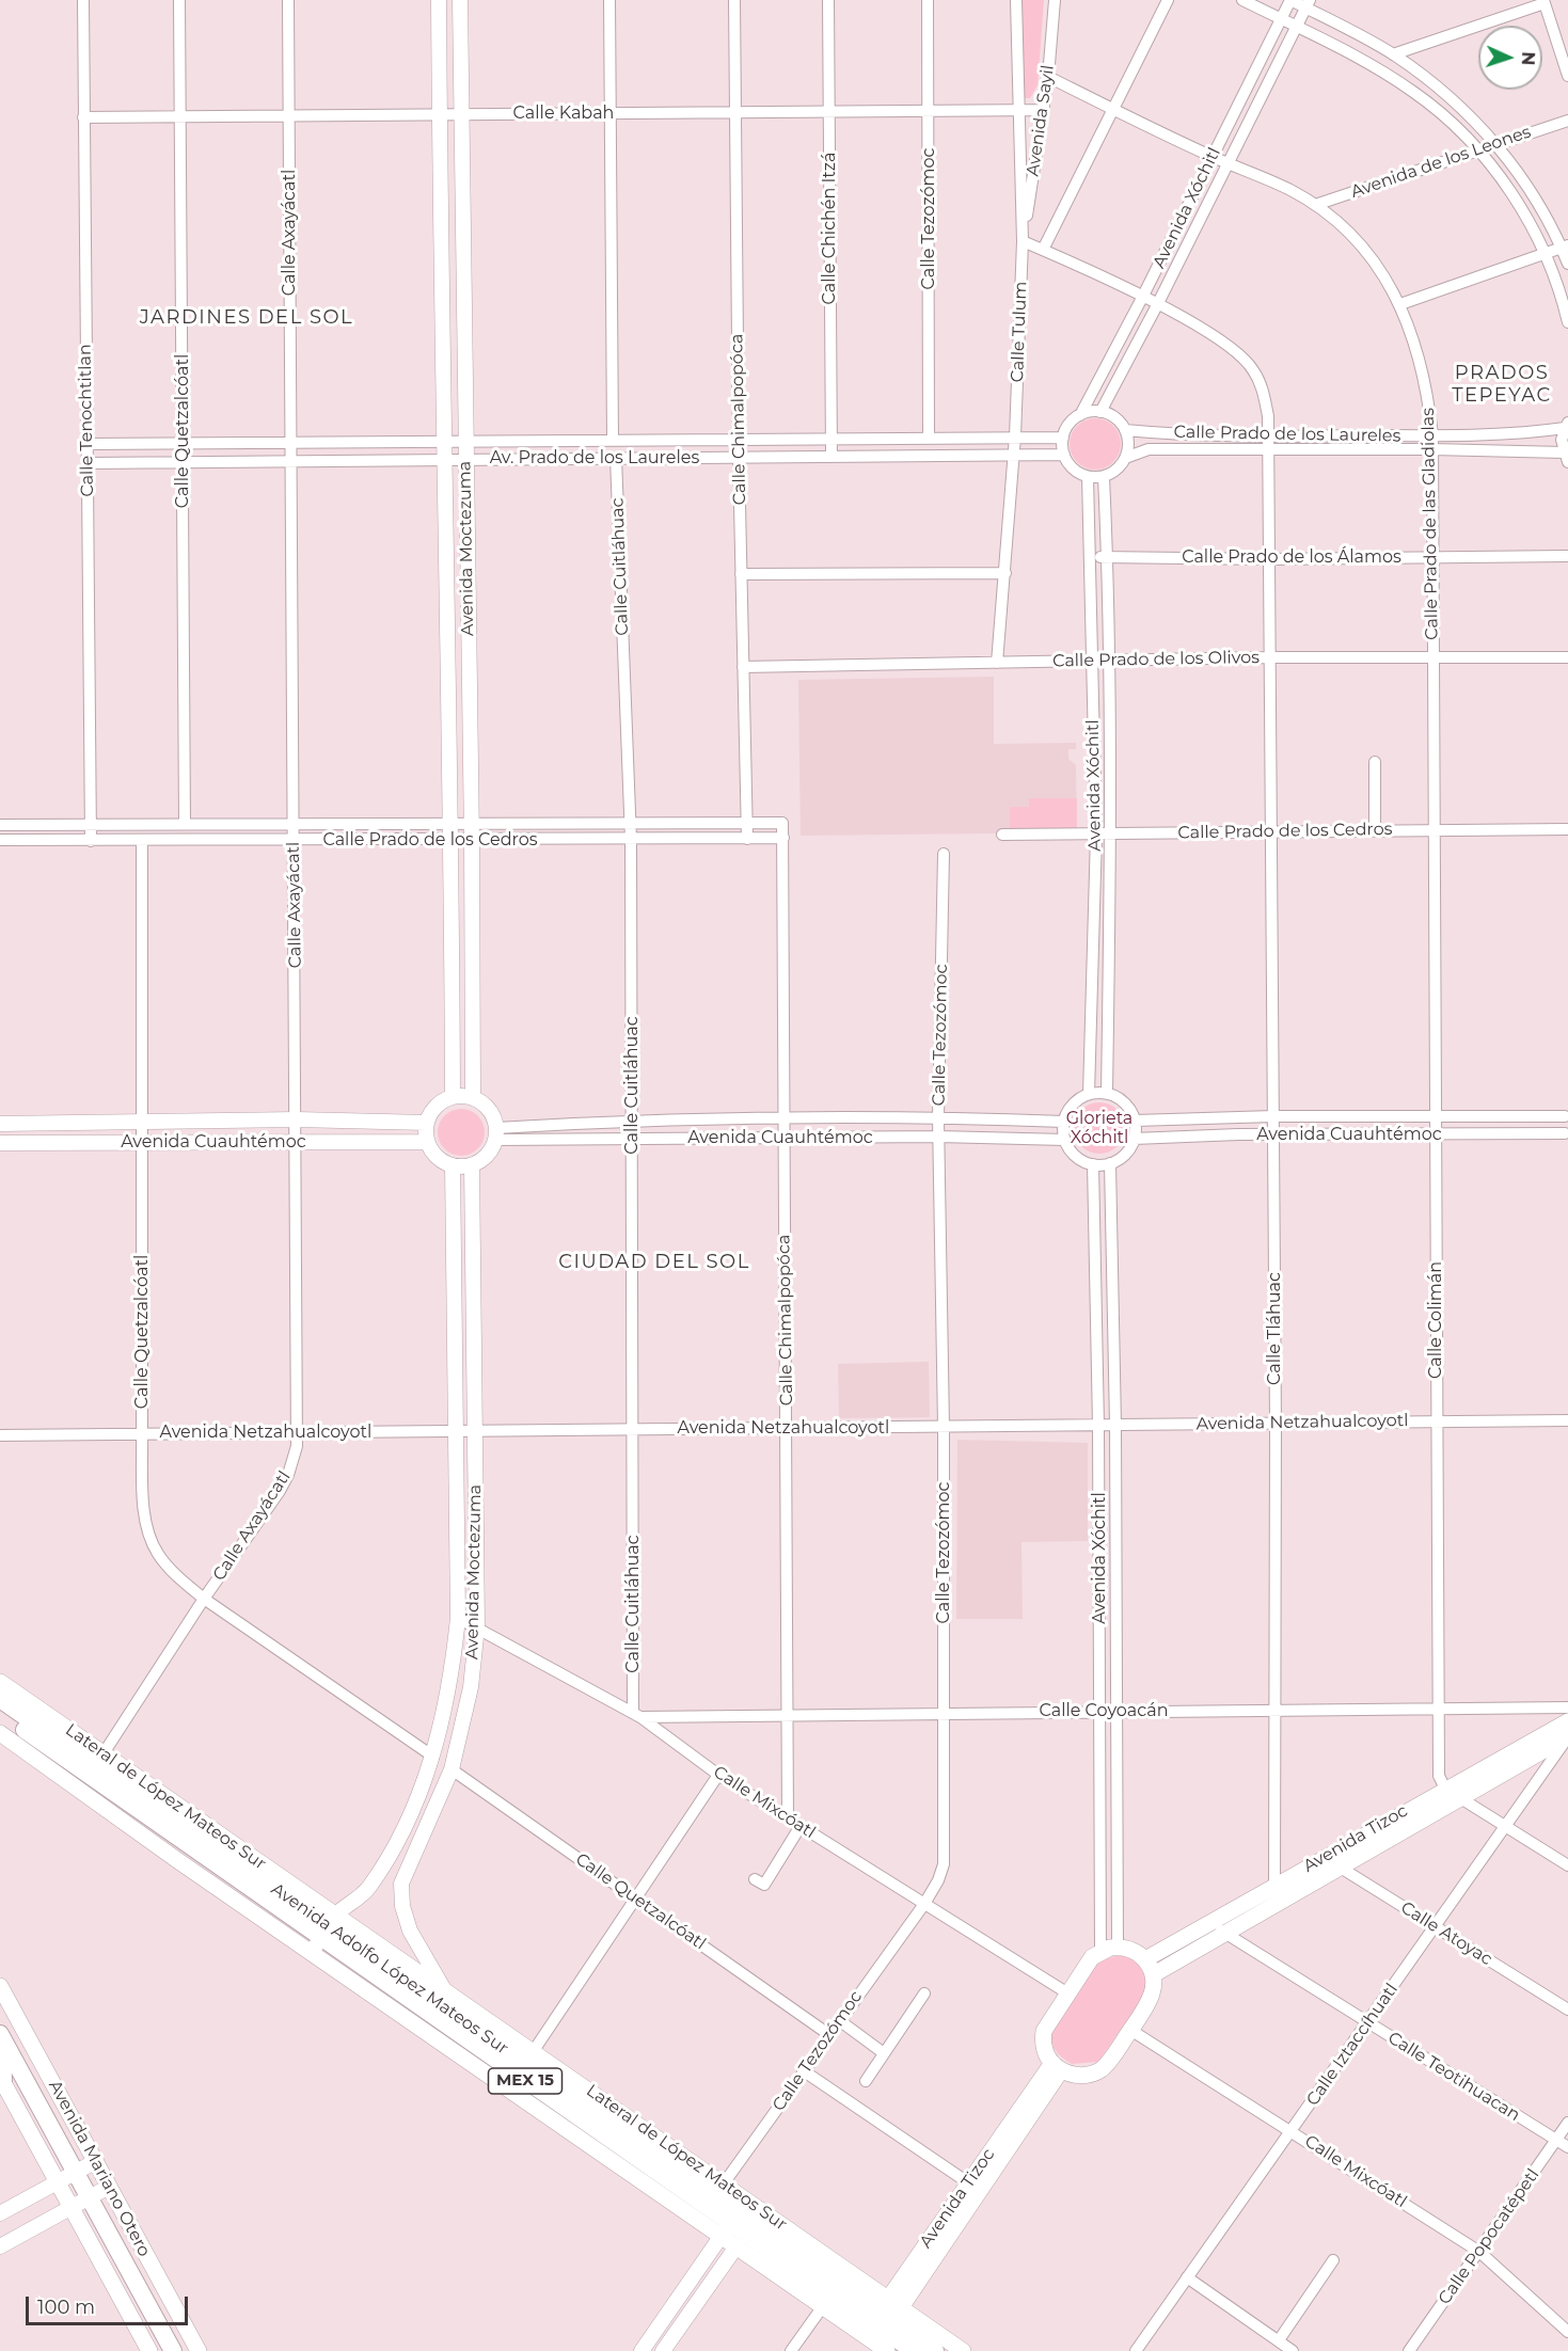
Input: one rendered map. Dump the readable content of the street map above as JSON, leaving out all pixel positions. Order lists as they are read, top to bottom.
{
  "streets": {
    "main road": [
      "Lateral de López Mateos Sur",
      "Avenida Tizoc",
      "Avenida Adolfo López Mateos Sur",
      "MEX 15",
      "Avenida Mariano Otero"
    ],
    "street": [
      "Calle Kabah",
      "Avenida Sayil",
      "Avenida de los Leones",
      "Avenida Xóchitl",
      "Calle Tezozómoc",
      "Calle Chichén Itzá",
      "Calle Axayácatl",
      "Calle Tulum",
      "Calle Chimalpopóca",
      "Calle Tenochtitlan",
      "Calle Quetzalcóatl",
      "Calle Prado de los Laureles",
      "Av. Prado de los Laureles",
      "Calle Prado de las Gladiolas",
      "Avenida Moctezuma",
      "Calle Prado de los Álamos",
      "Calle Cuitláhuac",
      "Calle Prado de los Olivos",
      "Calle Prado de los Cedros",
      "Avenida Cuauhtémoc",
      "Calle Colimán",
      "Calle Tláhuac",
      "Avenida Netzahualcoyotl",
      "Calle Coyoacán",
      "Calle Mixcóatl",
      "Calle Atoyac",
      "Calle Iztaccíhuatl",
      "Calle Teotihuacan",
      "Calle Popocatépetl"
    ]
  },
  "crossings": [
    ["Calle Kabah", "Avenida Sayil"],
    ["Calle Kabah", "Calle Tezozómoc"],
    ["Calle Kabah", "Calle Chichén Itzá"],
    ["Calle Kabah", "Calle Axayácatl"],
    ["Calle Kabah", "Calle Tulum"],
    ["Calle Kabah", "Calle Chimalpopóca"],
    ["Calle Kabah", "Calle Tenochtitlan"],
    ["Calle Kabah", "Calle Quetzalcóatl"],
    ["Calle Kabah", "Avenida Moctezuma"],
    ["Avenida Sayil", "Calle Tulum"],
    ["Avenida Sayil", "Calle Prado de las Gladiolas"],
    ["Avenida Sayil", "Calle Tláhuac"],
    ["Avenida de los Leones", "Calle Prado de las Gladiolas"],
    ["Avenida Xóchitl", "Calle Prado de los Laureles"],
    ["Avenida Xóchitl", "Av. Prado de los Laureles"],
    ["Avenida Xóchitl", "Calle Prado de las Gladiolas"],
    ["Avenida Xóchitl", "Calle Prado de los Álamos"],
    ["Avenida Xóchitl", "Calle Prado de los Olivos"],
    ["Avenida Xóchitl", "Calle Prado de los Cedros"],
    ["Avenida Xóchitl", "Avenida Cuauhtémoc"],
    ["Avenida Xóchitl", "Calle Tláhuac"],
    ["Avenida Xóchitl", "Avenida Netzahualcoyotl"],
    ["Avenida Xóchitl", "Calle Coyoacán"],
    ["Calle Tezozómoc", "Calle Quetzalcóatl"],
    ["Calle Tezozómoc", "Av. Prado de los Laureles"],
    ["Calle Tezozómoc", "Avenida Cuauhtémoc"],
    ["Calle Tezozómoc", "Avenida Netzahualcoyotl"],
    ["Calle Tezozómoc", "Calle Coyoacán"],
    ["Calle Tezozómoc", "Lateral de López Mateos Sur"],
    ["Calle Tezozómoc", "Calle Mixcóatl"],
    ["Calle Chichén Itzá", "Av. Prado de los Laureles"],
    ["Calle Axayácatl", "Calle Quetzalcóatl"],
    ["Calle Axayácatl", "Av. Prado de los Laureles"],
    ["Calle Axayácatl", "Calle Prado de los Cedros"],
    ["Calle Axayácatl", "Avenida Cuauhtémoc"],
    ["Calle Axayácatl", "Avenida Netzahualcoyotl"],
    ["Calle Axayácatl", "Lateral de López Mateos Sur"],
    ["Calle Tulum", "Av. Prado de los Laureles"],
    ["Calle Tulum", "Calle Prado de los Olivos"],
    ["Calle Tulum", "Calle Tláhuac"],
    ["Calle Chimalpopóca", "Av. Prado de los Laureles"],
    ["Calle Chimalpopóca", "Calle Prado de los Olivos"],
    ["Calle Chimalpopóca", "Calle Prado de los Cedros"],
    ["Calle Chimalpopóca", "Avenida Cuauhtémoc"],
    ["Calle Chimalpopóca", "Avenida Netzahualcoyotl"],
    ["Calle Chimalpopóca", "Calle Coyoacán"],
    ["Calle Chimalpopóca", "Calle Mixcóatl"],
    ["Calle Tenochtitlan", "Av. Prado de los Laureles"],
    ["Calle Tenochtitlan", "Calle Prado de los Cedros"],
    ["Calle Quetzalcóatl", "Av. Prado de los Laureles"],
    ["Calle Quetzalcóatl", "Avenida Moctezuma"],
    ["Calle Quetzalcóatl", "Calle Prado de los Cedros"],
    ["Calle Quetzalcóatl", "Avenida Cuauhtémoc"],
    ["Calle Quetzalcóatl", "Avenida Netzahualcoyotl"],
    ["Calle Prado de los Laureles", "Av. Prado de los Laureles"],
    ["Calle Prado de los Laureles", "Calle Prado de las Gladiolas"],
    ["Calle Prado de los Laureles", "Calle Tláhuac"],
    ["Av. Prado de los Laureles", "Avenida Moctezuma"],
    ["Av. Prado de los Laureles", "Calle Cuitláhuac"],
    ["Calle Prado de las Gladiolas", "Calle Prado de los Álamos"],
    ["Calle Prado de las Gladiolas", "Calle Prado de los Olivos"],
    ["Calle Prado de las Gladiolas", "Calle Prado de los Cedros"],
    ["Calle Prado de las Gladiolas", "Calle Colimán"],
    ["Avenida Moctezuma", "Calle Prado de los Cedros"],
    ["Avenida Moctezuma", "Avenida Cuauhtémoc"],
    ["Avenida Moctezuma", "Avenida Netzahualcoyotl"],
    ["Avenida Moctezuma", "Lateral de López Mateos Sur"],
    ["Avenida Moctezuma", "Calle Mixcóatl"],
    ["Avenida Moctezuma", "Avenida Adolfo López Mateos Sur"],
    ["Calle Prado de los Álamos", "Calle Tláhuac"],
    ["Calle Cuitláhuac", "Calle Prado de los Cedros"],
    ["Calle Cuitláhuac", "Avenida Cuauhtémoc"],
    ["Calle Cuitláhuac", "Avenida Netzahualcoyotl"],
    ["Calle Cuitláhuac", "Calle Coyoacán"],
    ["Calle Cuitláhuac", "Calle Mixcóatl"],
    ["Calle Prado de los Olivos", "Calle Tláhuac"],
    ["Calle Prado de los Cedros", "Calle Colimán"],
    ["Calle Prado de los Cedros", "Calle Tláhuac"],
    ["Avenida Cuauhtémoc", "Calle Colimán"],
    ["Avenida Cuauhtémoc", "Calle Tláhuac"],
    ["Calle Colimán", "Avenida Netzahualcoyotl"],
    ["Calle Colimán", "Calle Coyoacán"],
    ["Calle Colimán", "Avenida Tizoc"],
    ["Calle Tláhuac", "Avenida Netzahualcoyotl"],
    ["Calle Tláhuac", "Calle Coyoacán"],
    ["Calle Tláhuac", "Avenida Tizoc"],
    ["Calle Coyoacán", "Calle Mixcóatl"],
    ["Lateral de López Mateos Sur", "Avenida Tizoc"],
    ["Lateral de López Mateos Sur", "Avenida Adolfo López Mateos Sur"],
    ["Calle Mixcóatl", "Calle Iztaccíhuatl"],
    ["Calle Mixcóatl", "Calle Popocatépetl"],
    ["Avenida Tizoc", "Calle Atoyac"],
    ["Avenida Tizoc", "Avenida Adolfo López Mateos Sur"],
    ["Avenida Tizoc", "Calle Iztaccíhuatl"],
    ["Avenida Tizoc", "Calle Teotihuacan"],
    ["Calle Atoyac", "Calle Iztaccíhuatl"],
    ["Calle Iztaccíhuatl", "Calle Teotihuacan"],
    ["Calle Teotihuacan", "Calle Popocatépetl"]
  ],
  "districts": ["JARDINES DEL SOL", "PRADOS TEPEYAC", "CIUDAD DEL SOL"],
  "parks": ["Glorieta Xóchitl"],
  "scale_bar": "100 m",
  "north": "right"
}
